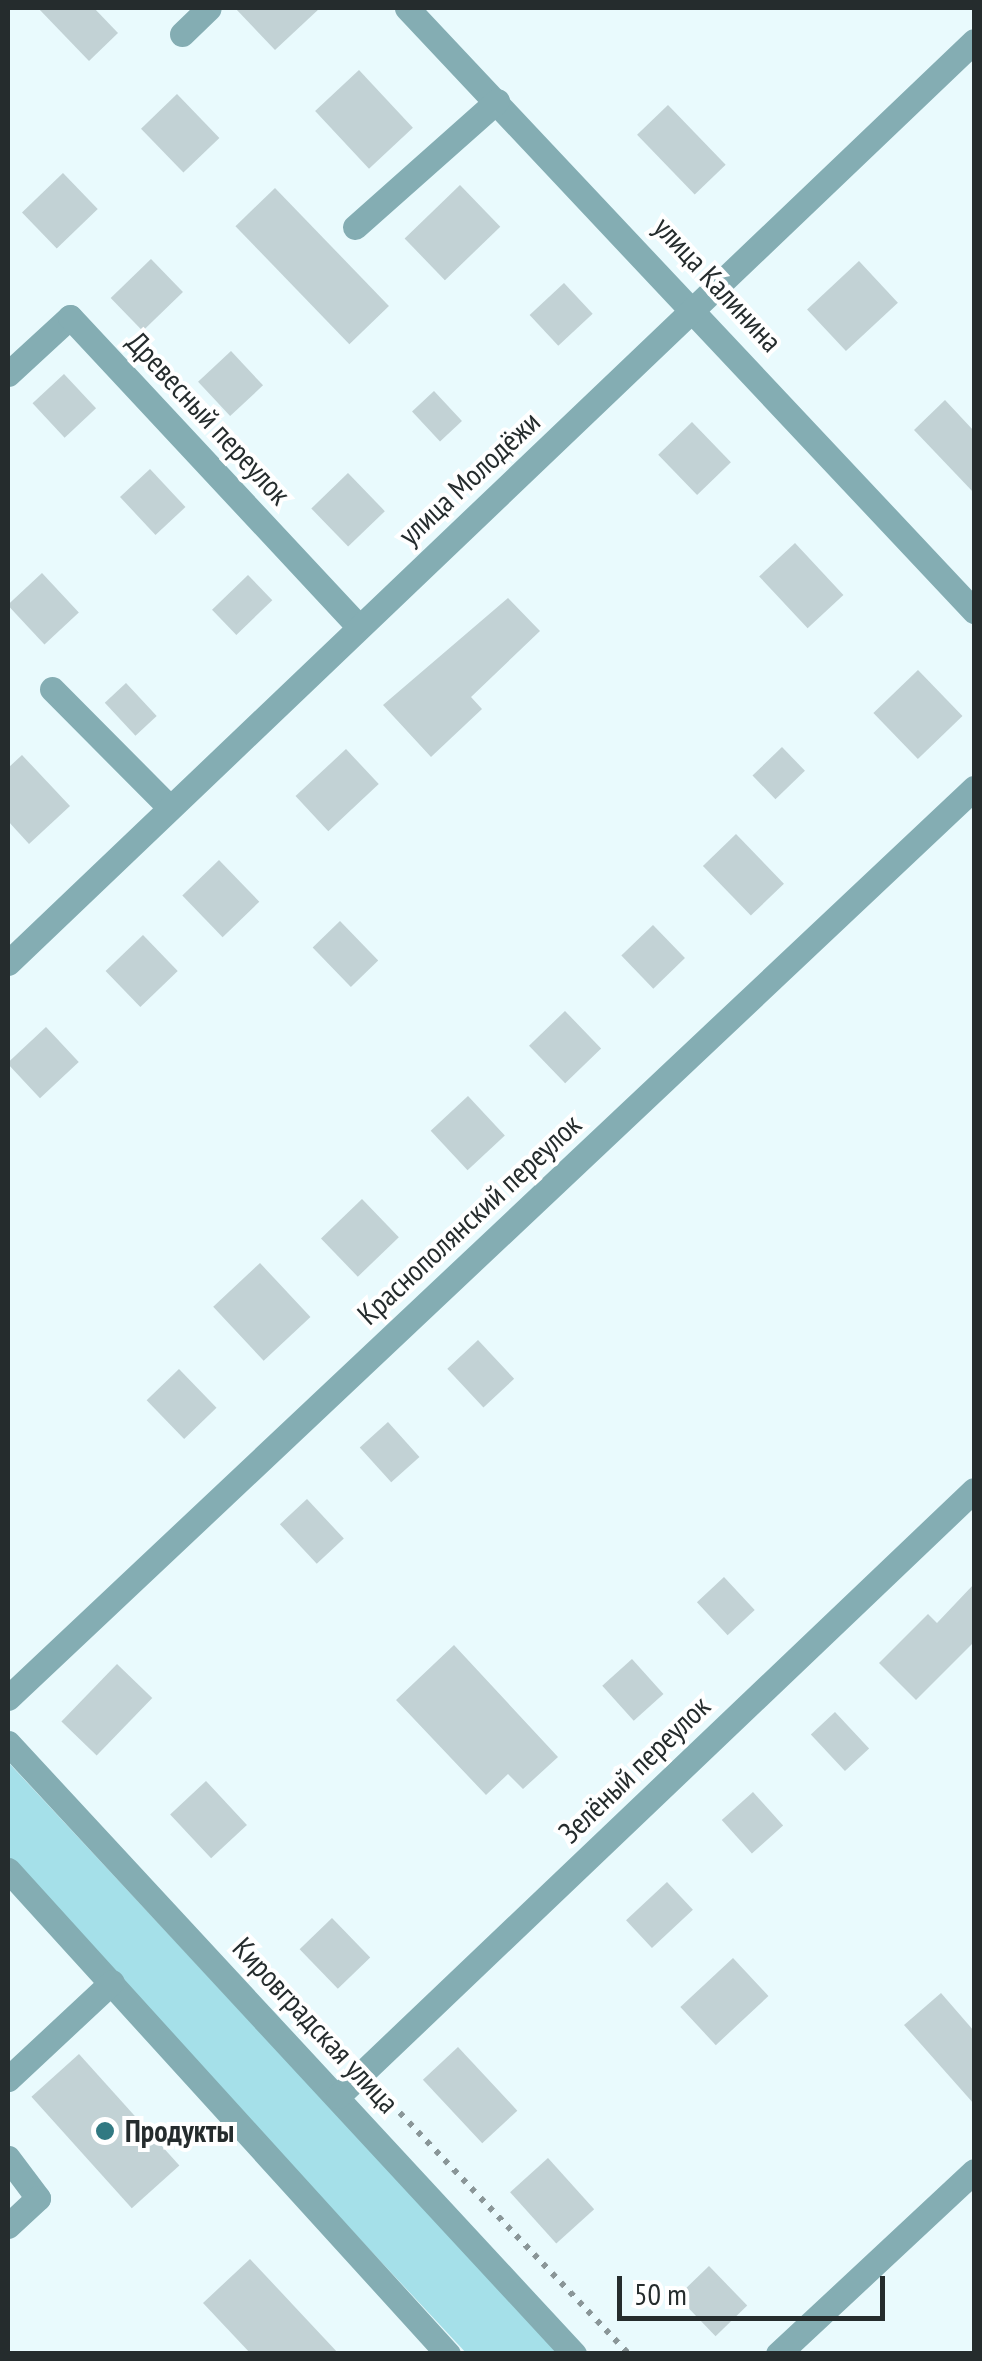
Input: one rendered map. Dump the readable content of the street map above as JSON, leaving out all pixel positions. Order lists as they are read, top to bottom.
{
  "streets": {
    "street": [
      "улица Калинина",
      "Древесный переулок",
      "улица Молодёжи",
      "Краснополянский переулок",
      "Зелёный переулок",
      "Кировградская улица"
    ]
  },
  "crossings": [
    ["улица Калинина", "улица Молодёжи"],
    ["Древесный переулок", "улица Молодёжи"],
    ["Зелёный переулок", "Кировградская улица"]
  ],
  "places": ["Продукты"],
  "scale_bar": "50 m"
}
